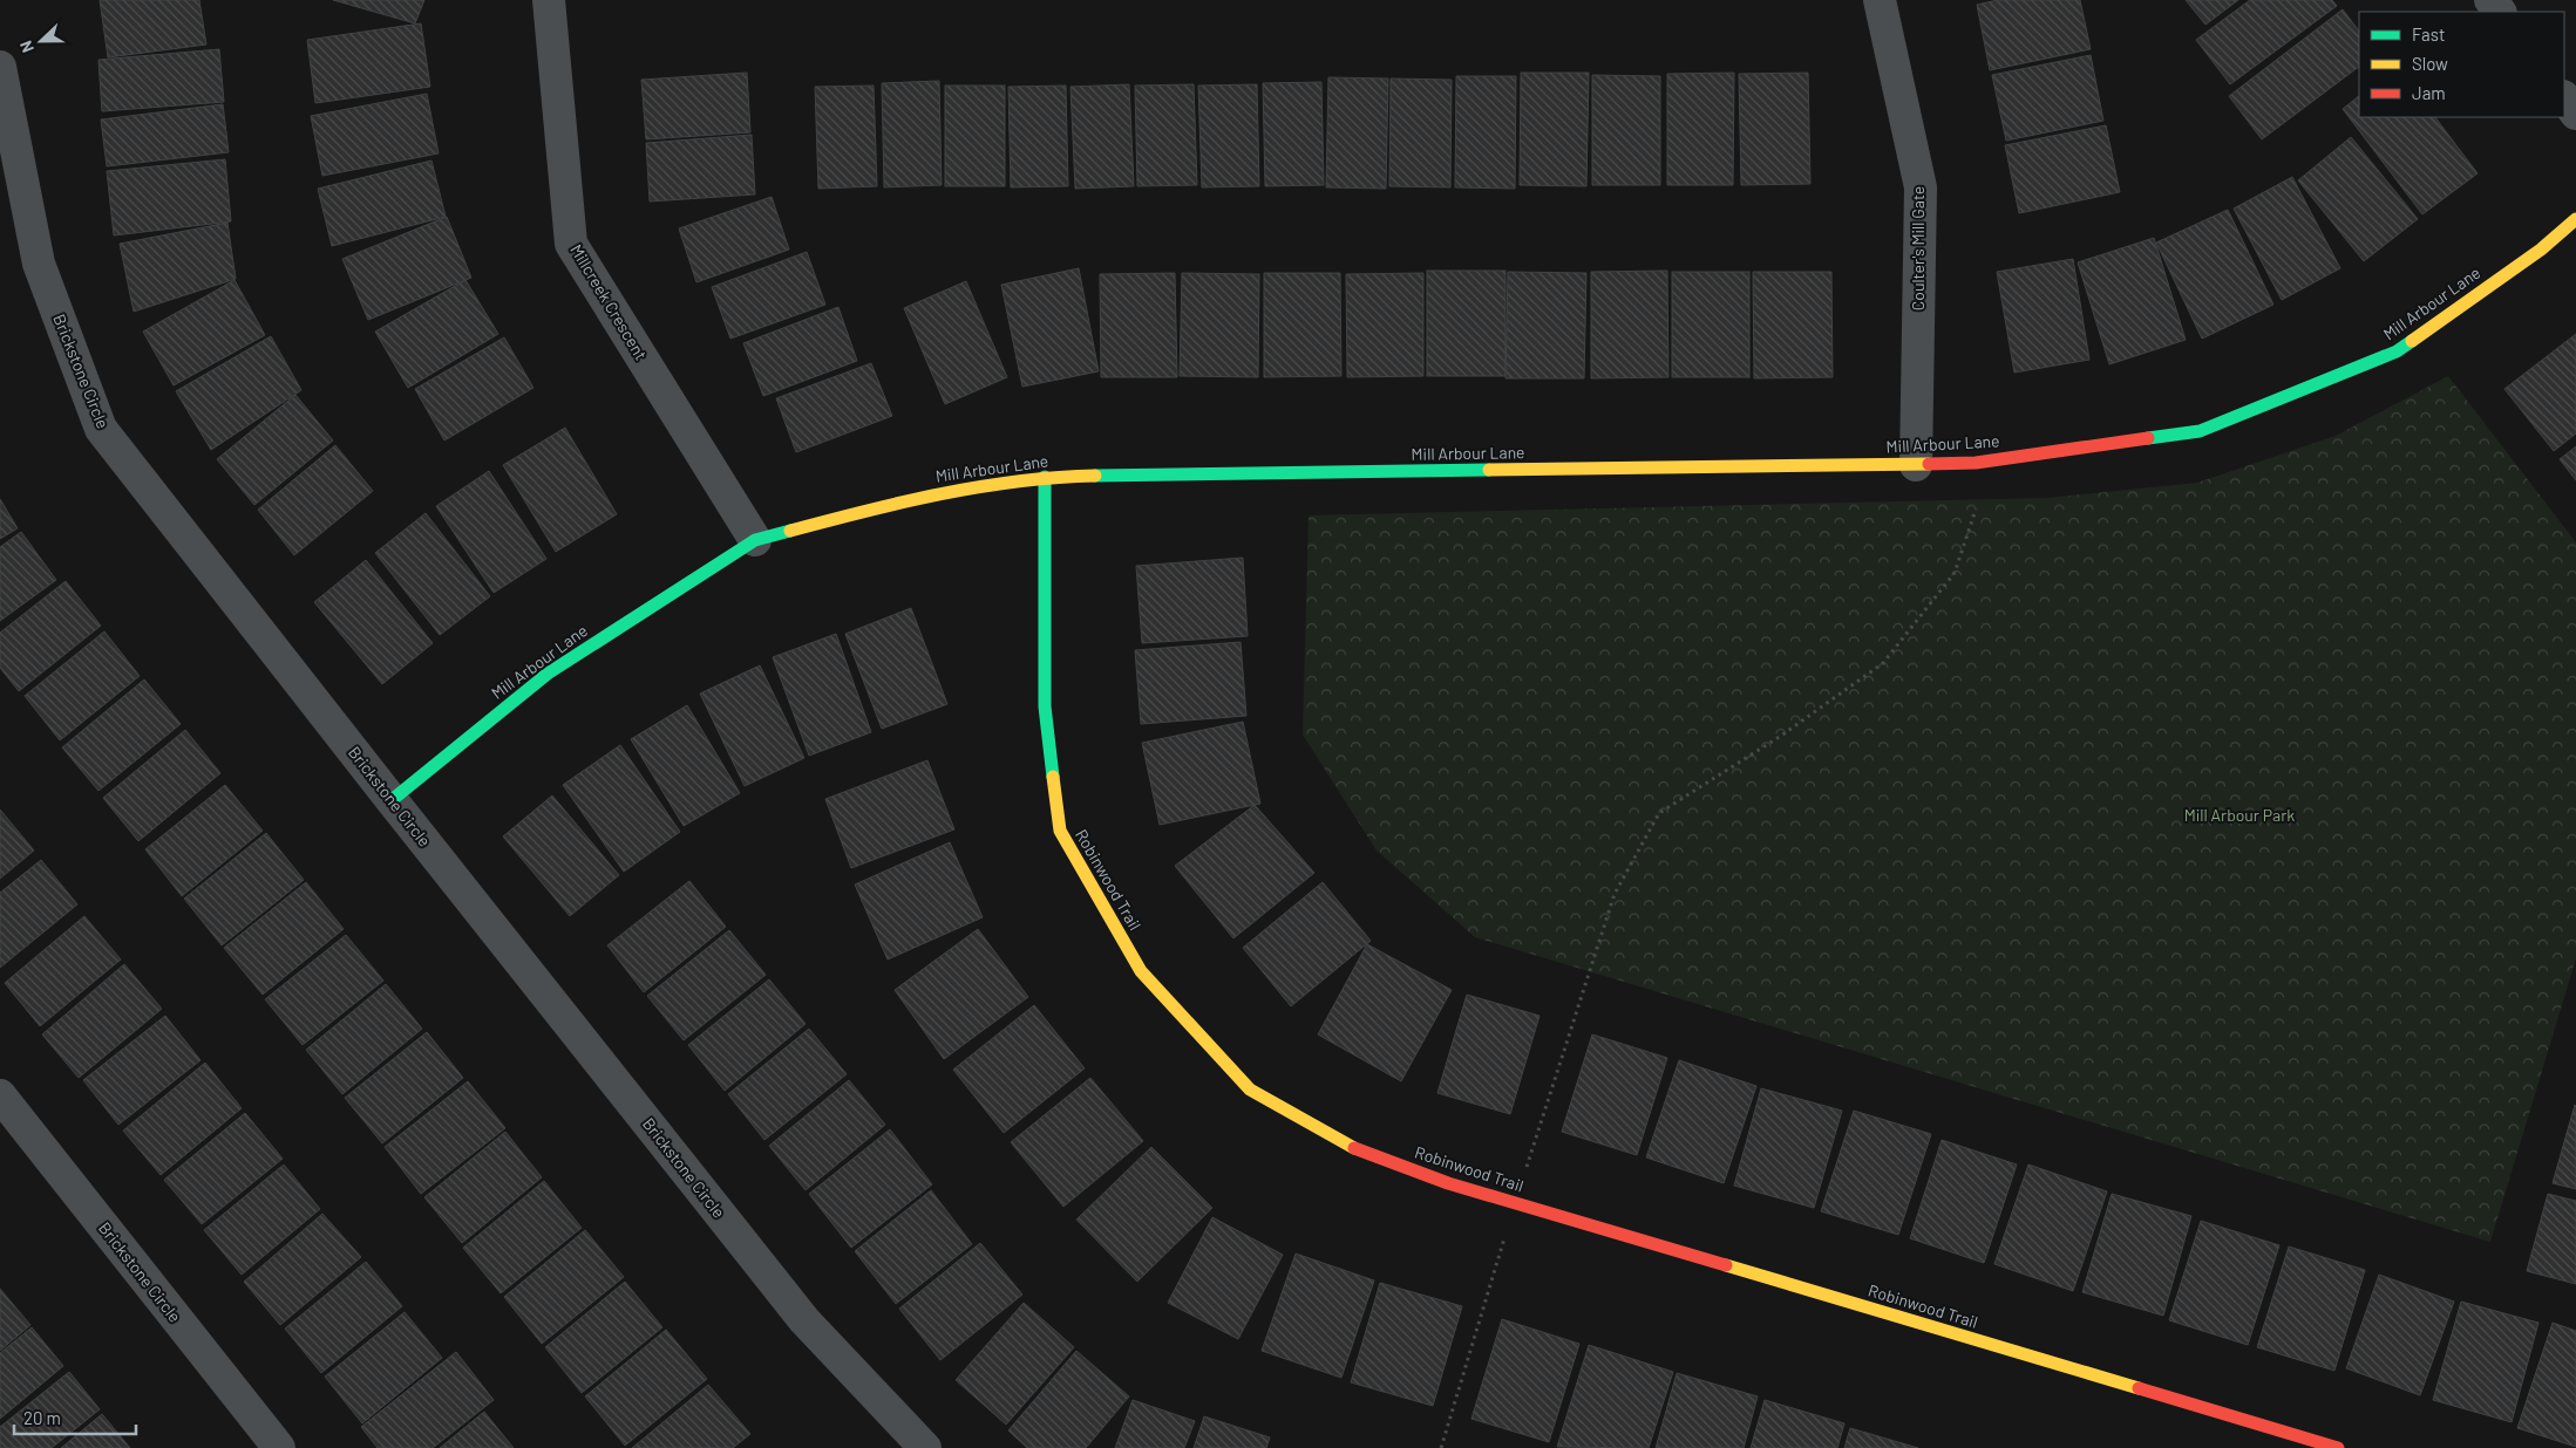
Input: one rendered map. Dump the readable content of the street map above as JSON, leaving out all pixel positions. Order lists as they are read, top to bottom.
{
  "streets": {
    "street": [
      "Coulter's Mill Gate",
      "Millcreek Crescent",
      "Mill Arbour Lane",
      "Brickstone Circle",
      "Robinwood Trail"
    ]
  },
  "crossings": [
    ["Coulter's Mill Gate", "Mill Arbour Lane"],
    ["Millcreek Crescent", "Mill Arbour Lane"],
    ["Mill Arbour Lane", "Brickstone Circle"],
    ["Mill Arbour Lane", "Robinwood Trail"]
  ],
  "parks": ["Mill Arbour Park"],
  "legend": ["Fast", "Slow", "Jam"],
  "scale_bar": "20 m",
  "north": "left"
}
